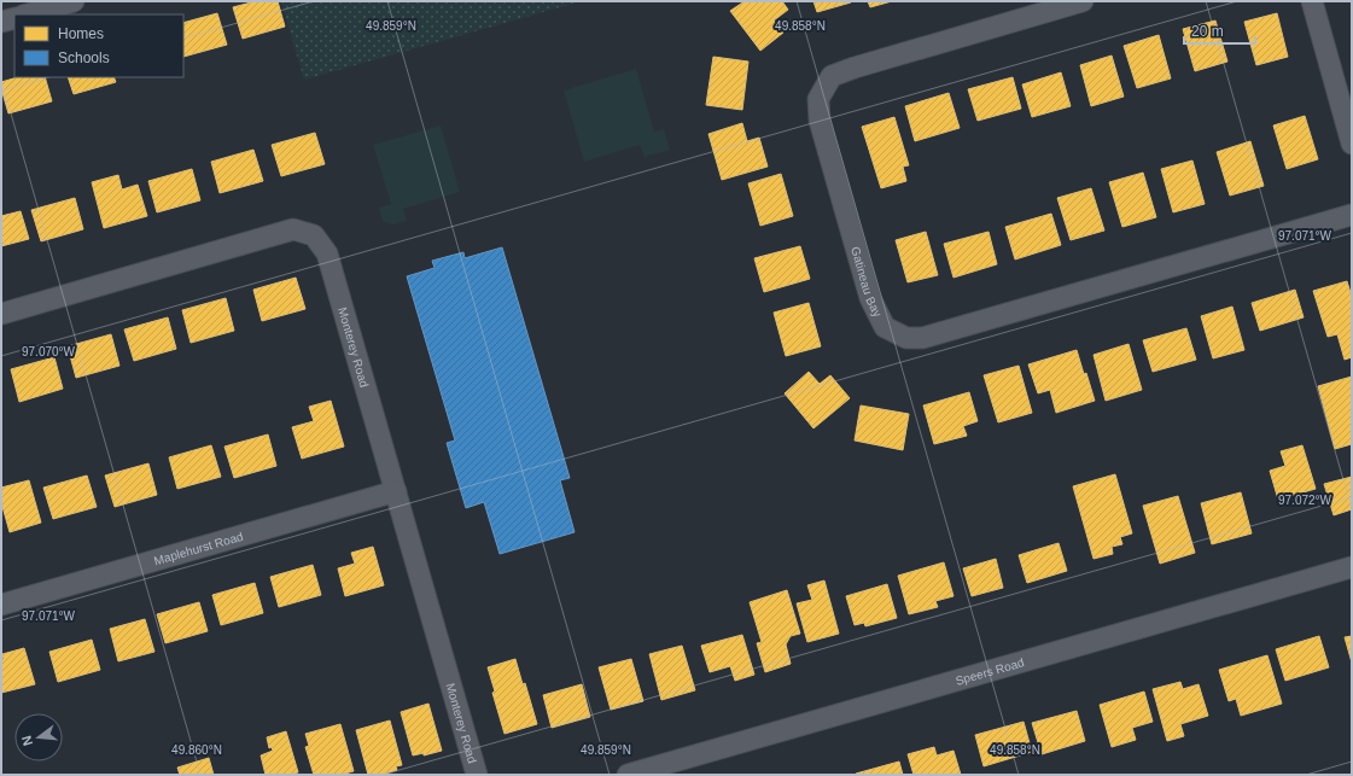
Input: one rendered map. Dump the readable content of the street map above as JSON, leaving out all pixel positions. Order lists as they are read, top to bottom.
{
  "streets": {
    "street": [
      "Gatineau Bay",
      "Monterey Road",
      "Maplehurst Road",
      "Speers Road"
    ]
  },
  "crossings": [
    ["Monterey Road", "Maplehurst Road"]
  ],
  "legend": ["Homes", "Schools"],
  "scale_bar": "20 m",
  "north": "left",
  "coordinates": [
    "49.859°N",
    "49.858°N",
    "97.071°W",
    "97.070°W",
    "97.072°W",
    "49.860°N"
  ]
}
